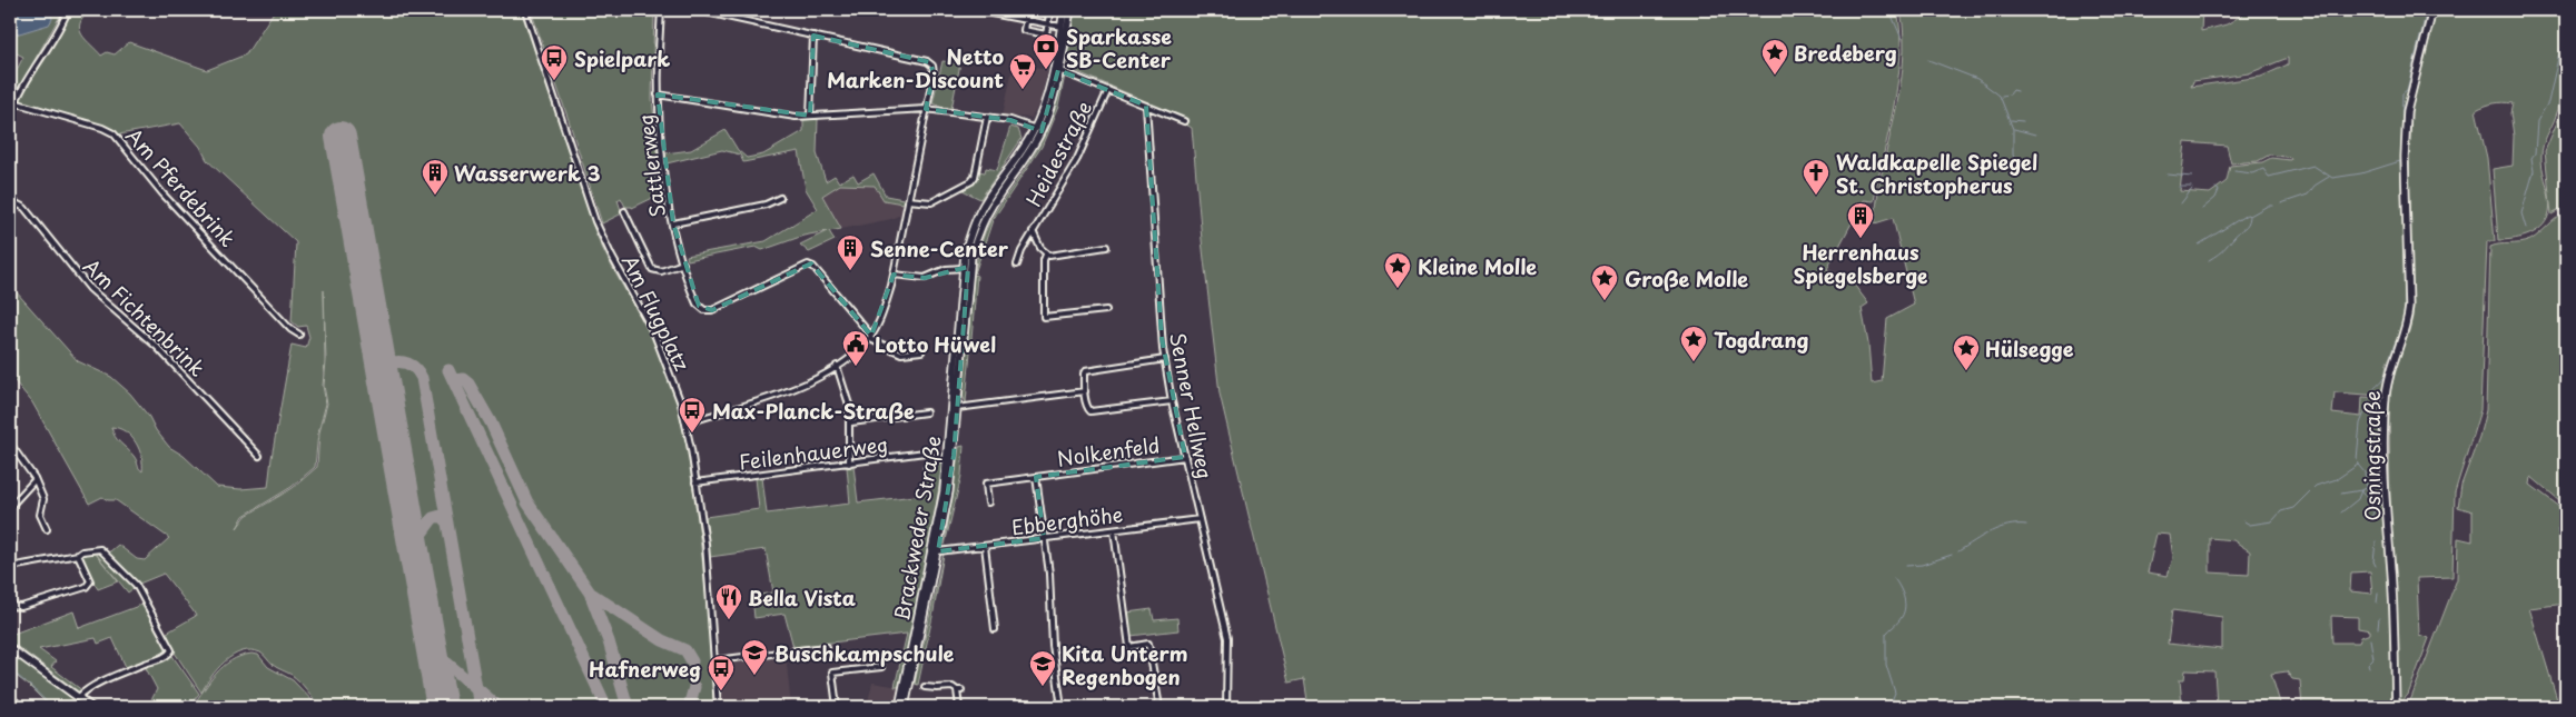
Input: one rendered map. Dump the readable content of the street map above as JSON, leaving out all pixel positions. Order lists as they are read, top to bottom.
{
  "streets": {
    "main road": ["Osningstraße", "Brackweder Straße"],
    "street": [
      "Heidestraße",
      "Sattlerweg",
      "Am Pferdebrink",
      "Am Flugplatz",
      "Am Fichtenbrink",
      "Senner Hellweg",
      "Nolkenfeld",
      "Feilenhauerweg",
      "Ebberghöhe"
    ]
  },
  "crossings": [
    ["Am Flugplatz", "Feilenhauerweg"],
    ["Senner Hellweg", "Nolkenfeld"],
    ["Senner Hellweg", "Ebberghöhe"],
    ["Nolkenfeld", "Ebberghöhe"],
    ["Ebberghöhe", "Brackweder Straße"]
  ],
  "places": {
    "bank": ["Sparkasse SB-Center"],
    "place": [
      "Bredeberg",
      "Kleine Molle",
      "Große Molle",
      "Togdrang",
      "Hülsegge"
    ],
    "bus stop": ["Spielpark", "Max-Planck-Straße", "Hafnerweg"],
    "supermarket": ["Netto Marken-Discount"],
    "building": ["Wasserwerk 3", "Herrenhaus Spiegelsberge", "Senne-Center"],
    "church": ["Waldkapelle Spiegel St. Christopherus"],
    "public building": ["Lotto Hüwel"],
    "restaurant": ["Bella Vista"],
    "school or university": ["Buschkampschule", "Kita Unterm Regenbogen"]
  }
}
